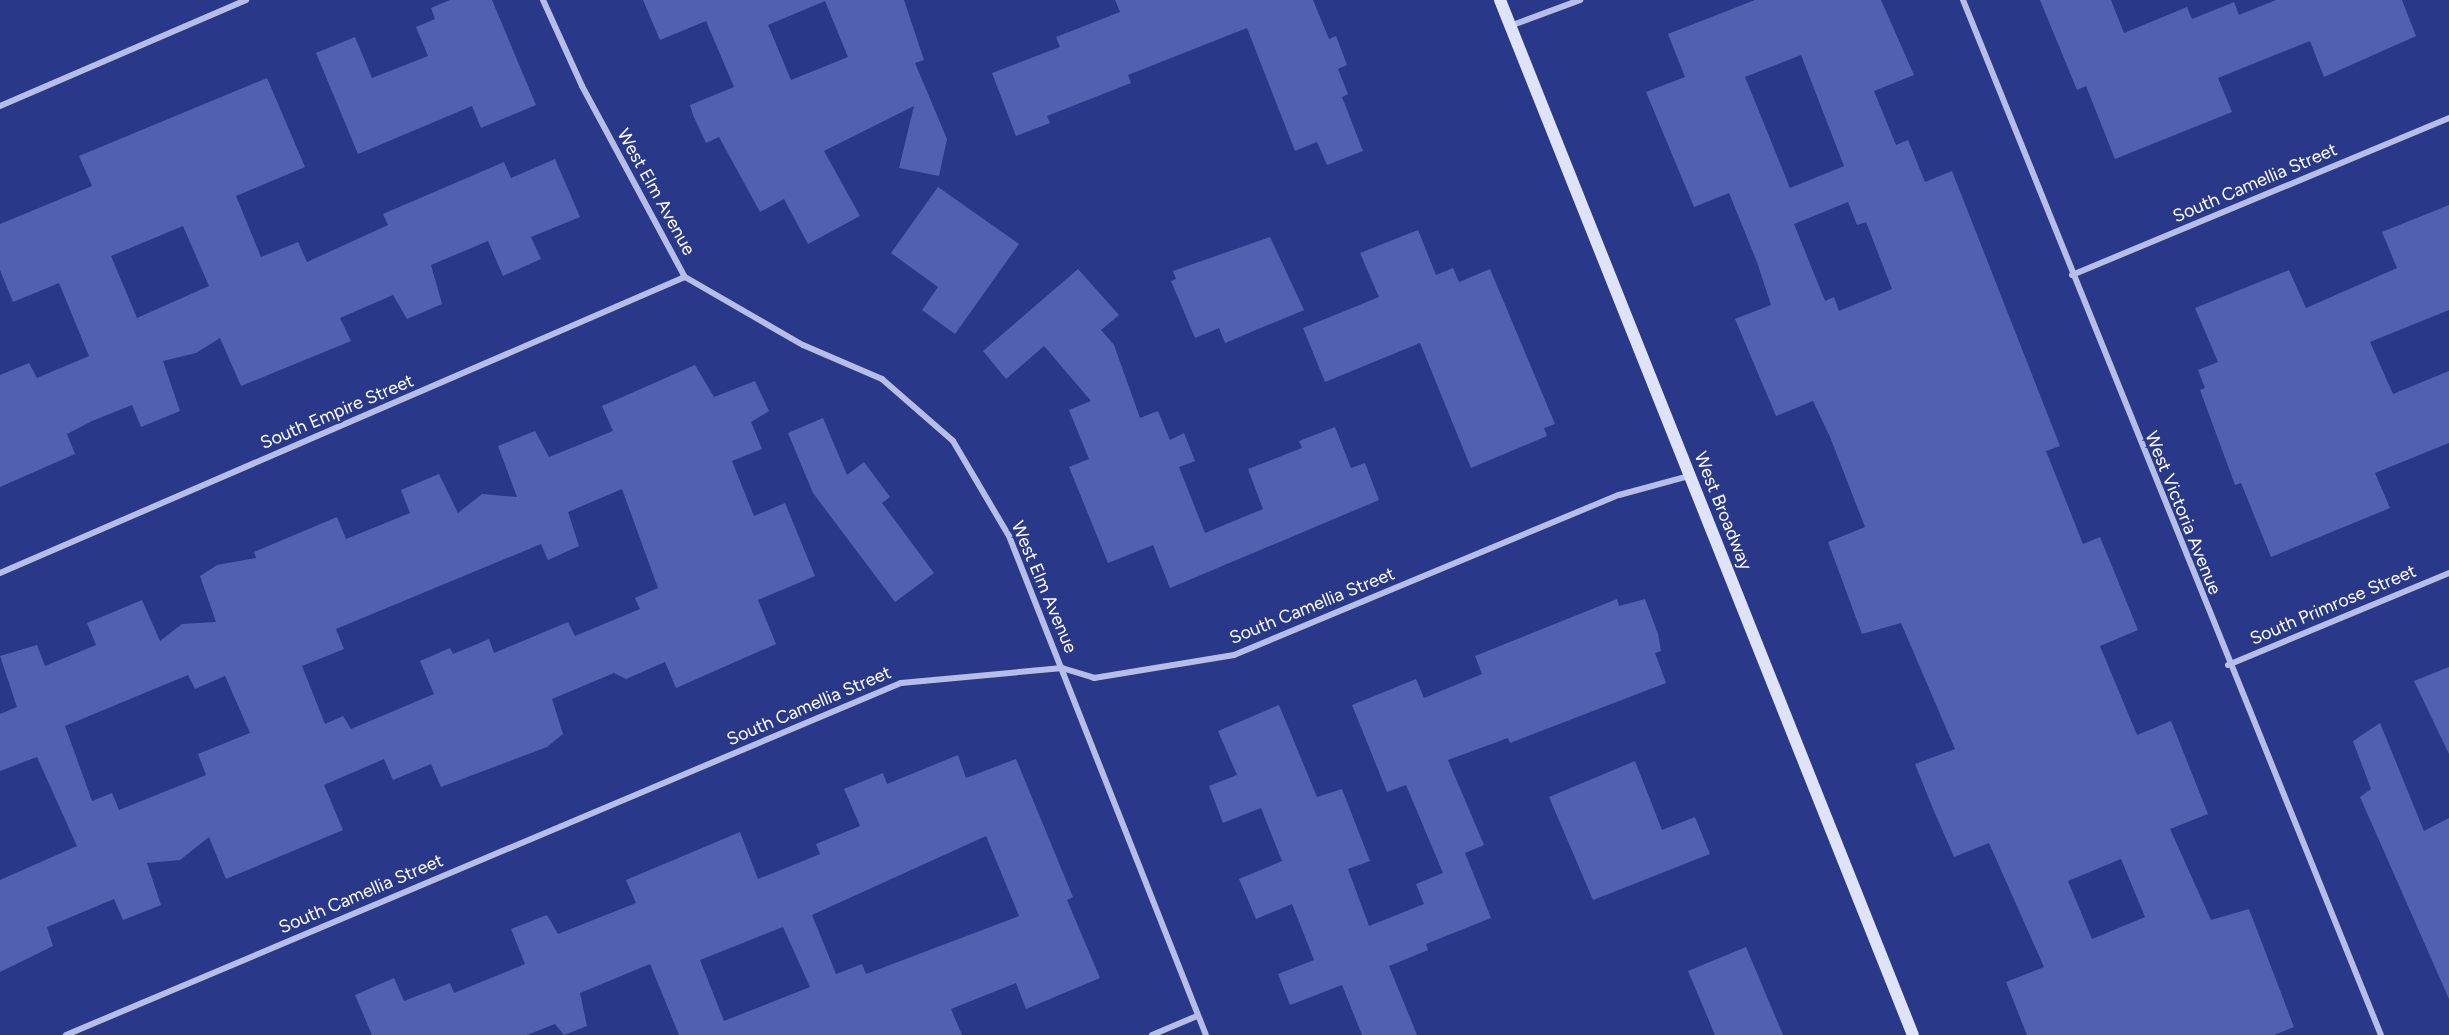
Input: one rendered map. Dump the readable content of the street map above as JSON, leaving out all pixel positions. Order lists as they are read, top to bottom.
{
  "streets": {
    "main road": ["West Broadway"],
    "street": [
      "South Camellia Street",
      "West Elm Avenue",
      "South Empire Street",
      "West Victoria Avenue",
      "South Primrose Street"
    ]
  },
  "crossings": [
    ["South Camellia Street", "West Elm Avenue"],
    ["South Camellia Street", "West Broadway"],
    ["South Camellia Street", "West Victoria Avenue"],
    ["West Elm Avenue", "South Empire Street"],
    ["West Victoria Avenue", "South Primrose Street"]
  ]
}
